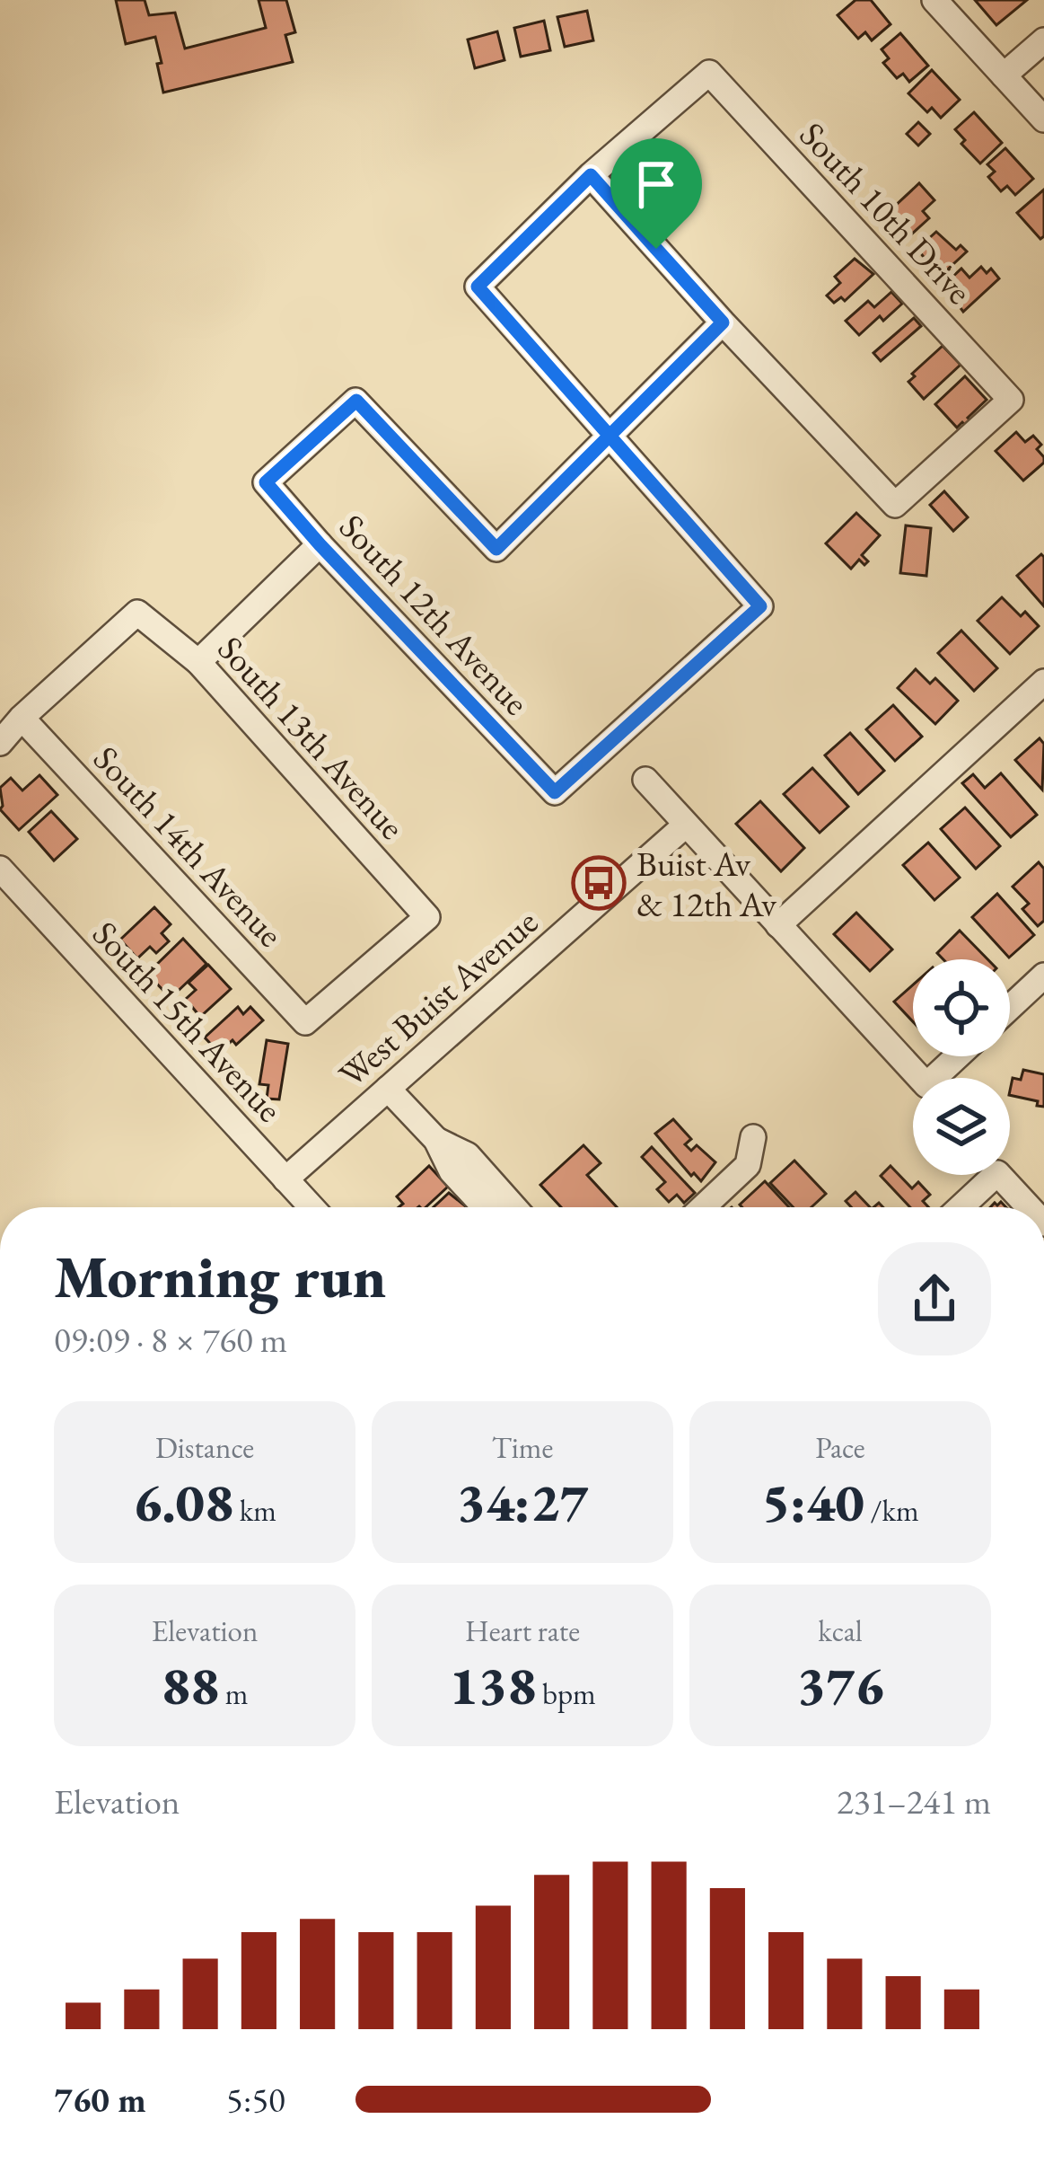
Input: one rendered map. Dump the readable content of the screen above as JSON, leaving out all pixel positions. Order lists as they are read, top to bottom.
{
  "streets": {
    "street": [
      "South 10th Drive",
      "South 12th Avenue",
      "South 13th Avenue",
      "South 14th Avenue",
      "West Buist Avenue",
      "South 15th Avenue"
    ]
  },
  "crossings": [
    ["South 13th Avenue", "South 14th Avenue"],
    ["West Buist Avenue", "South 15th Avenue"]
  ],
  "places": {
    "bus stop": ["Buist Av & 12th Av"]
  },
  "page": {
    "heading": ["Morning run", "09:09 · 8 × 760 m"],
    "stats": [
      ["Distance", "6.08 km"],
      ["Time", "34:27"],
      ["Pace", "5:40 /km"],
      ["Elevation", "88 m"],
      ["Heart rate", "138 bpm"],
      ["kcal", "376"]
    ],
    "chart": ["Elevation", "231–241 m"],
    "list": [
      {
        "name": "760 m",
        "note": "5:50"
      }
    ]
  }
}
